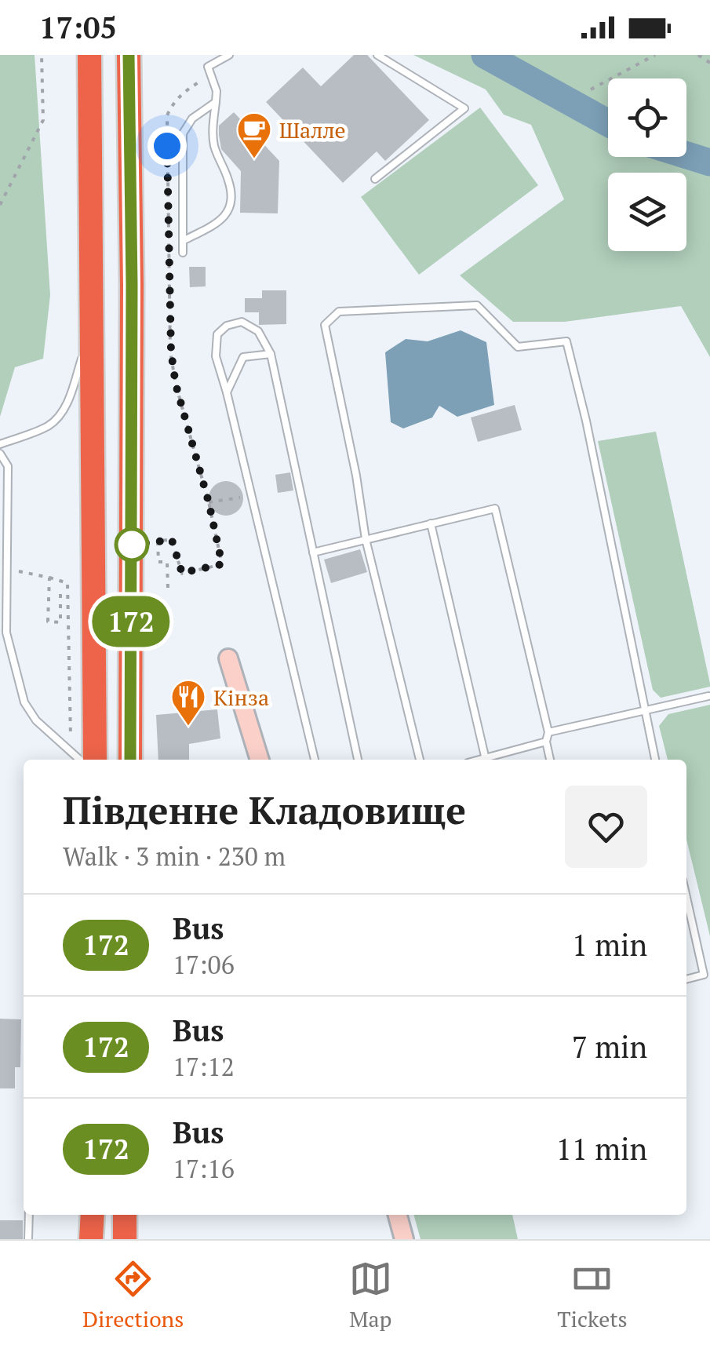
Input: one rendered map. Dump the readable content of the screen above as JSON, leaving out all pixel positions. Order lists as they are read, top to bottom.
{
  "places": {
    "cafe": ["Шалле"],
    "restaurant": ["Кінза"]
  },
  "lines": ["bus line 172"],
  "page": {
    "status": "17:05",
    "on_map": "172",
    "heading": ["Південне Кладовище", "Walk · 3 min · 230 m"],
    "list": [
      {
        "mark": "172",
        "name": "Bus",
        "note": "17:06",
        "value": "1 min"
      },
      {
        "mark": "172",
        "name": "Bus",
        "note": "17:12",
        "value": "7 min"
      },
      {
        "mark": "172",
        "name": "Bus",
        "note": "17:16",
        "value": "11 min"
      }
    ],
    "tabs": ["Directions", "Map", "Tickets"]
  }
}
